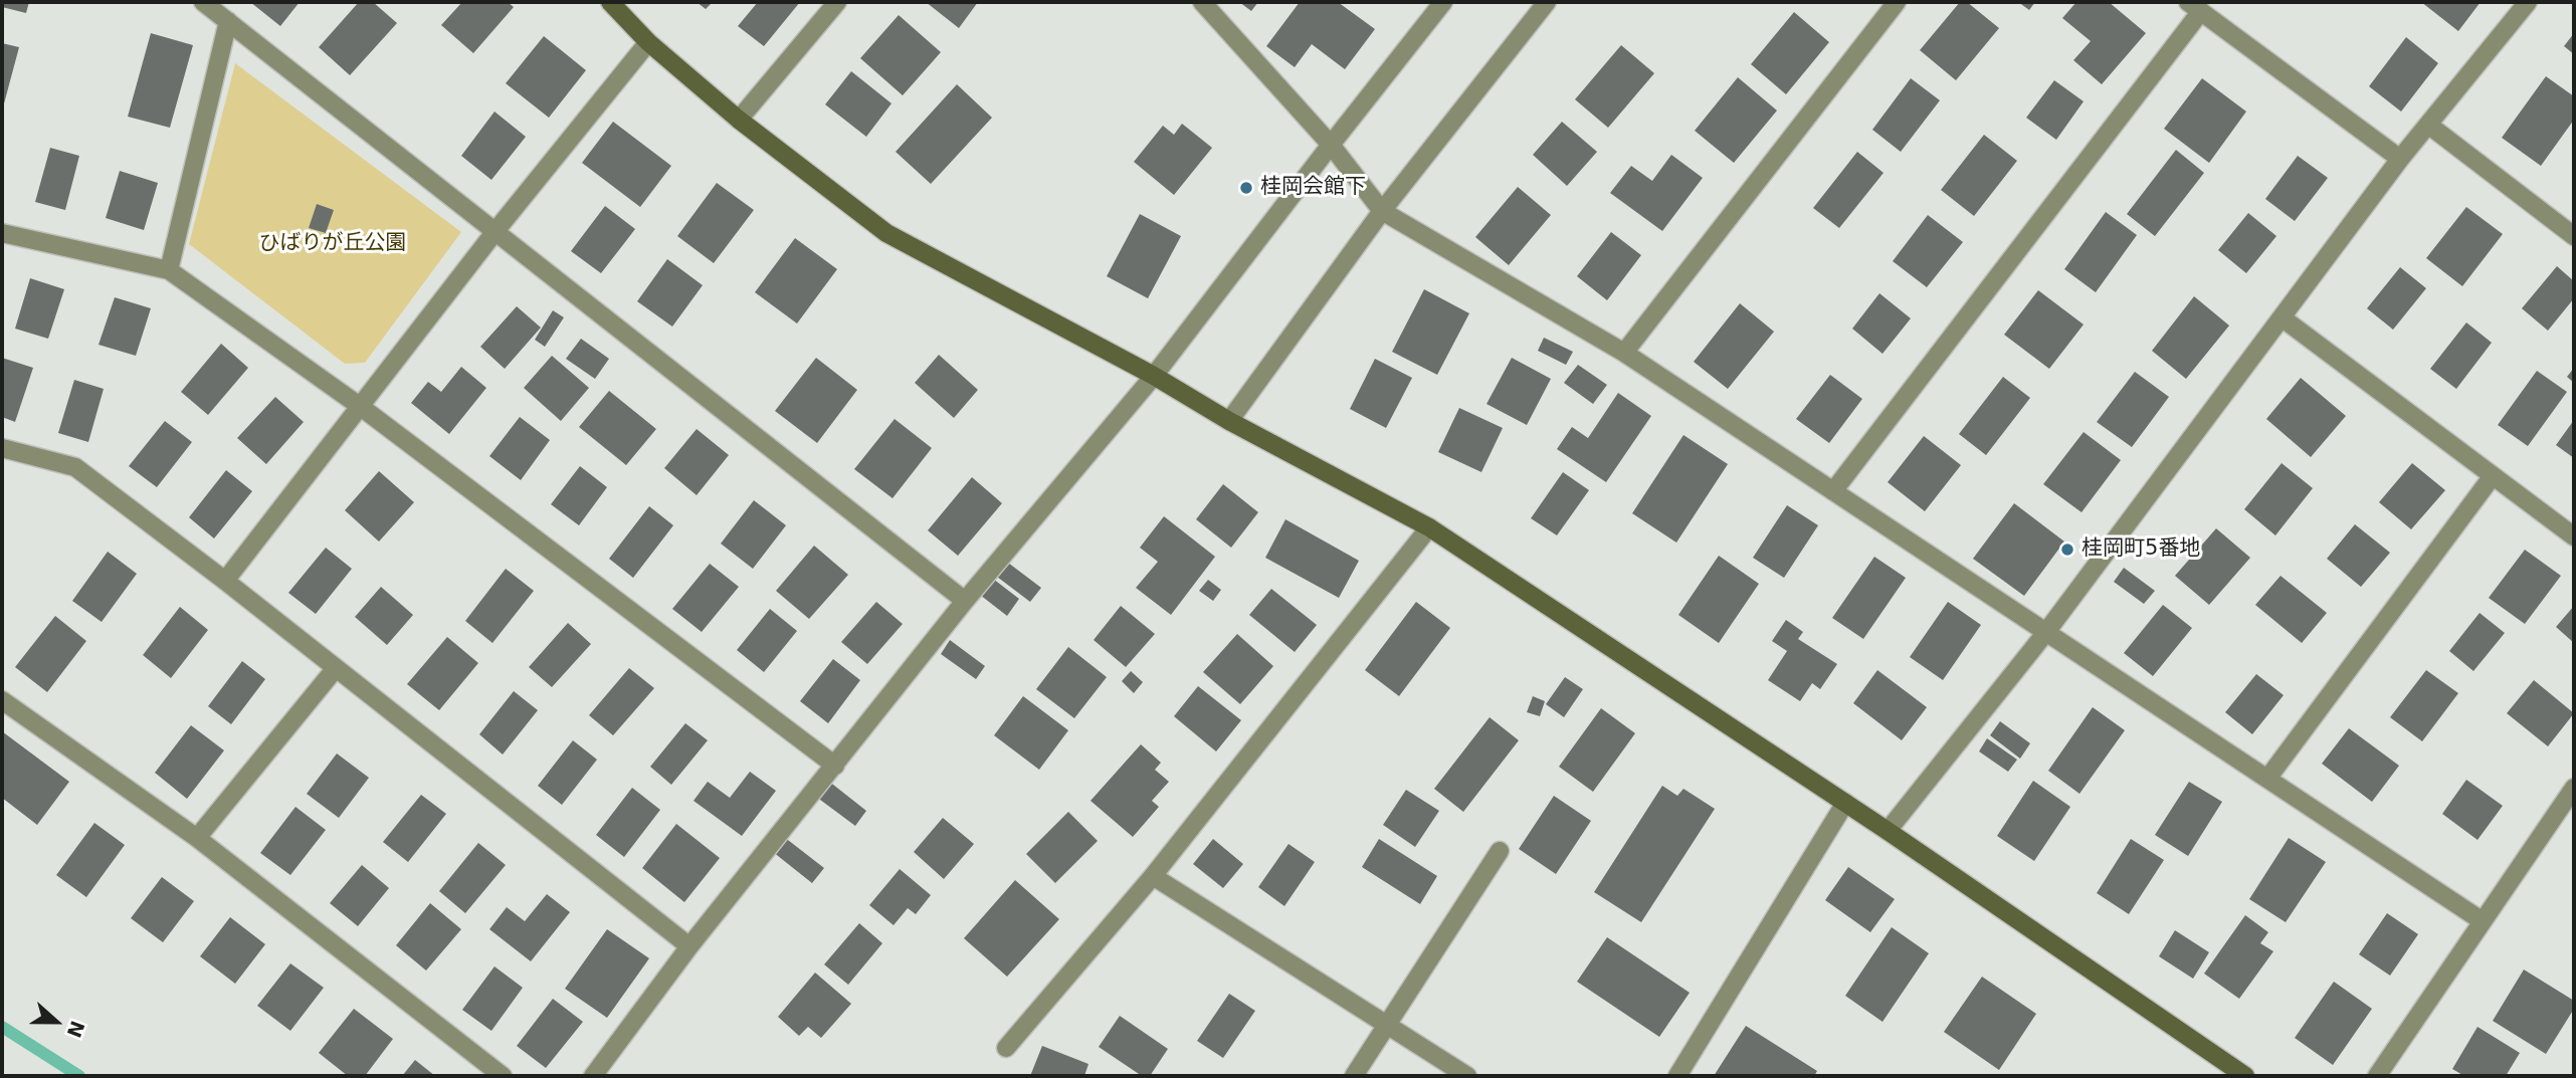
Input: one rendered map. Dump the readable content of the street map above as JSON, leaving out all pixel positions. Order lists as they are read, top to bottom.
{
  "parks": ["ひばりが丘公園"],
  "places": ["桂岡会館下", "桂岡町5番地"],
  "north": "right"
}
